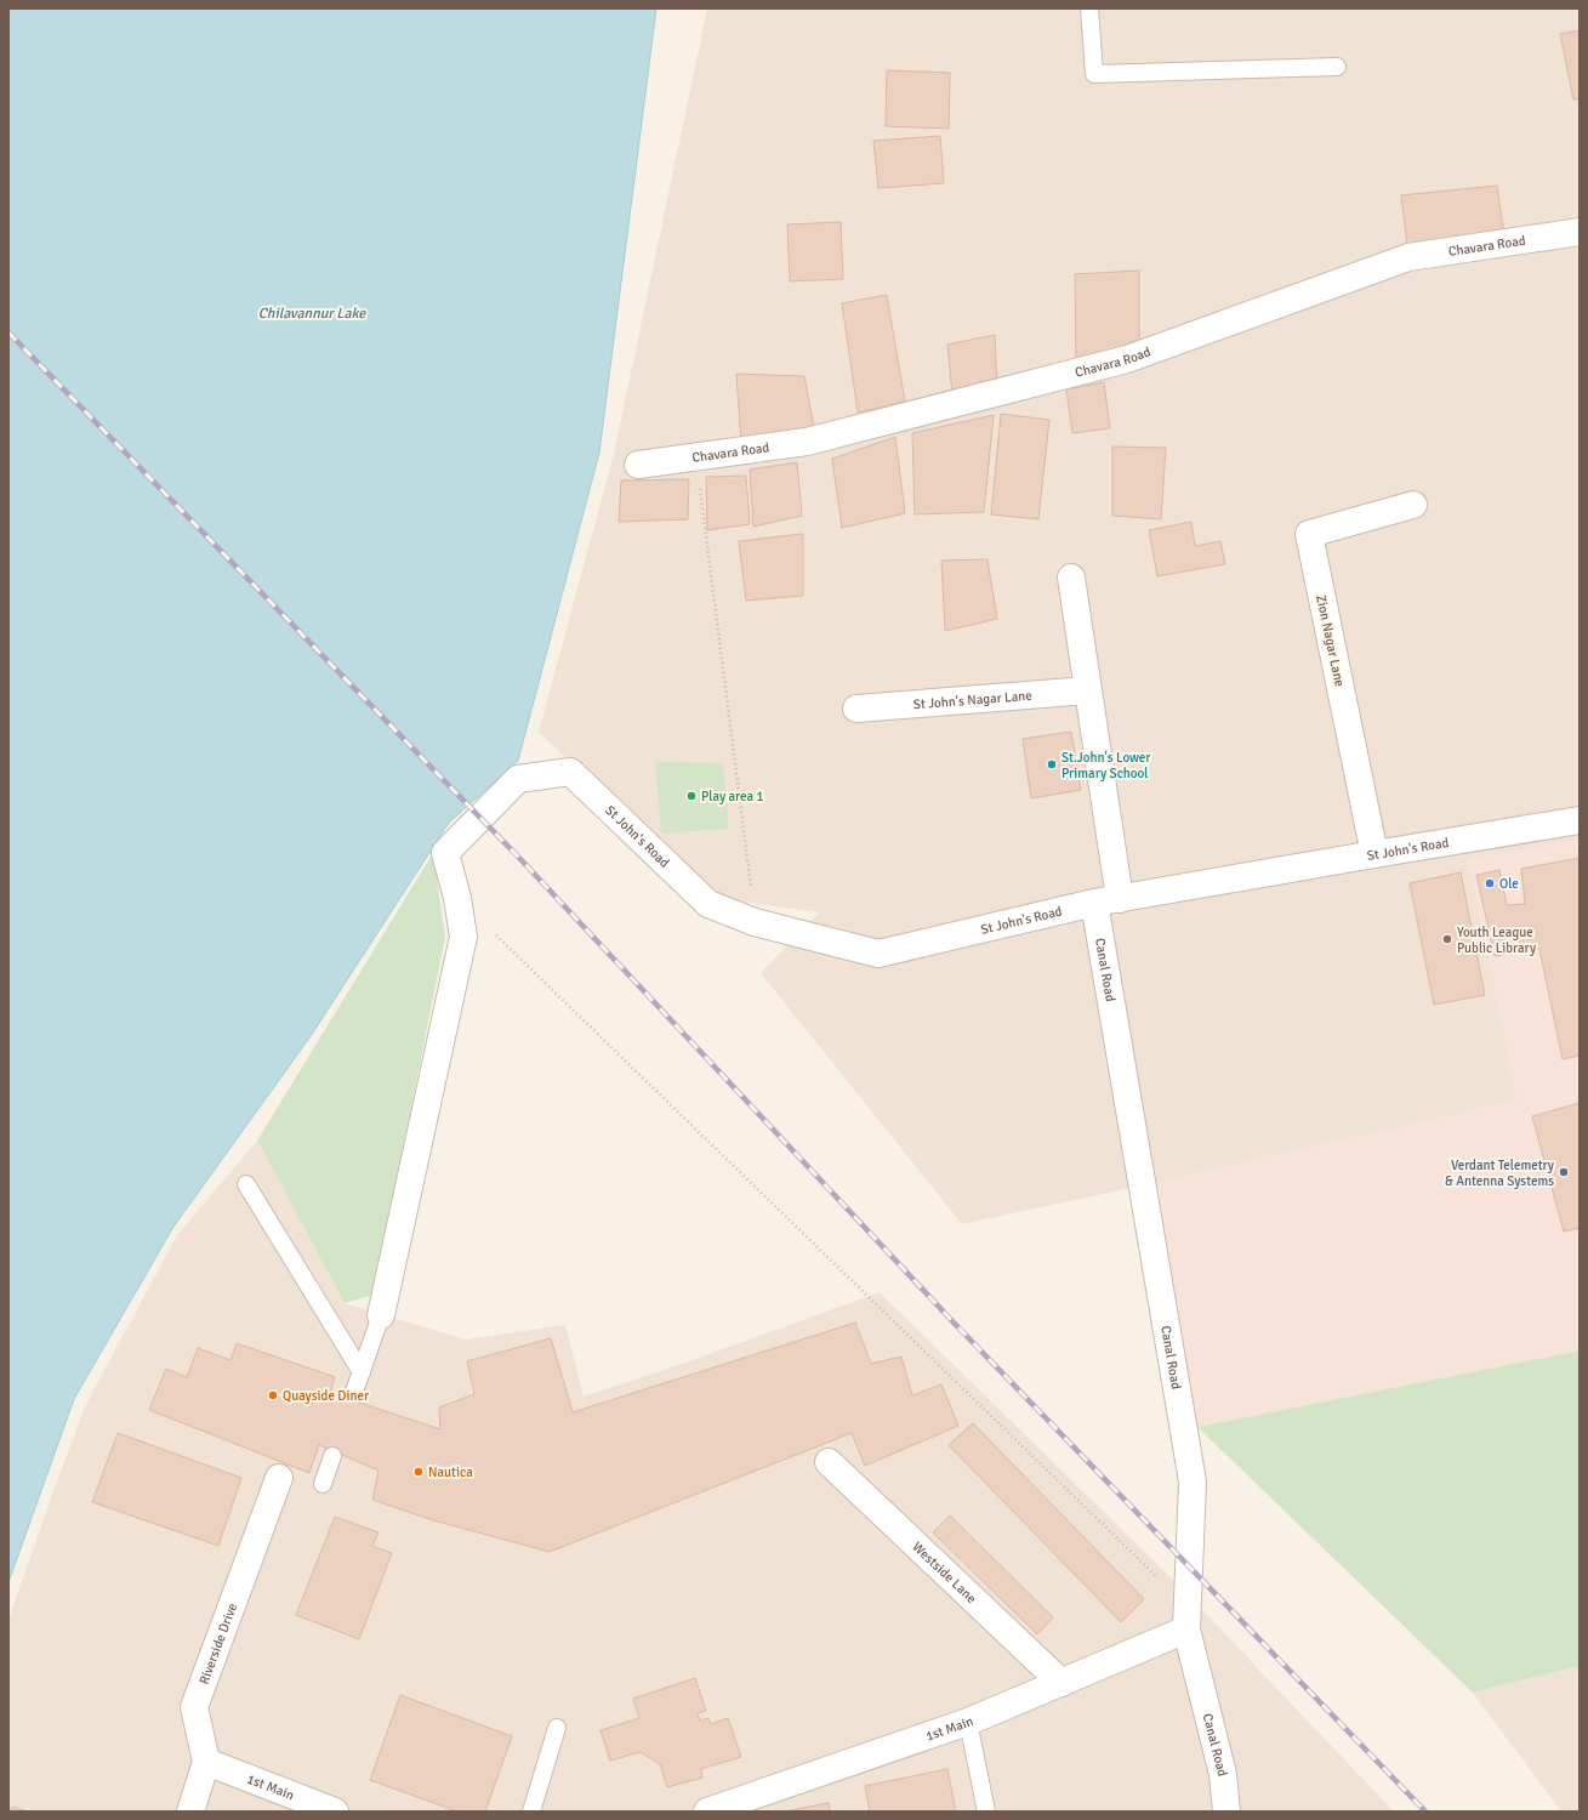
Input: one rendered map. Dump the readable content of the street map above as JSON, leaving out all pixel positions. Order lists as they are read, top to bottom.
{
  "streets": {
    "street": [
      "Chavara Road",
      "Zion Nagar Lane",
      "St John's Nagar Lane",
      "St John's Road",
      "Canal Road",
      "Westside Lane",
      "Riverside Drive",
      "1st Main"
    ]
  },
  "crossings": [
    ["Zion Nagar Lane", "St John's Road"],
    ["St John's Road", "Canal Road"],
    ["Canal Road", "1st Main"],
    ["Westside Lane", "1st Main"],
    ["Riverside Drive", "1st Main"]
  ],
  "water": ["Chilavannur Lake"],
  "places": [
    "St.John's Lower Primary School",
    "Play area 1",
    "Ole",
    "Youth League Public Library",
    "Verdant Telemetry & Antenna Systems",
    "Quayside Diner",
    "Nautica"
  ]
}
